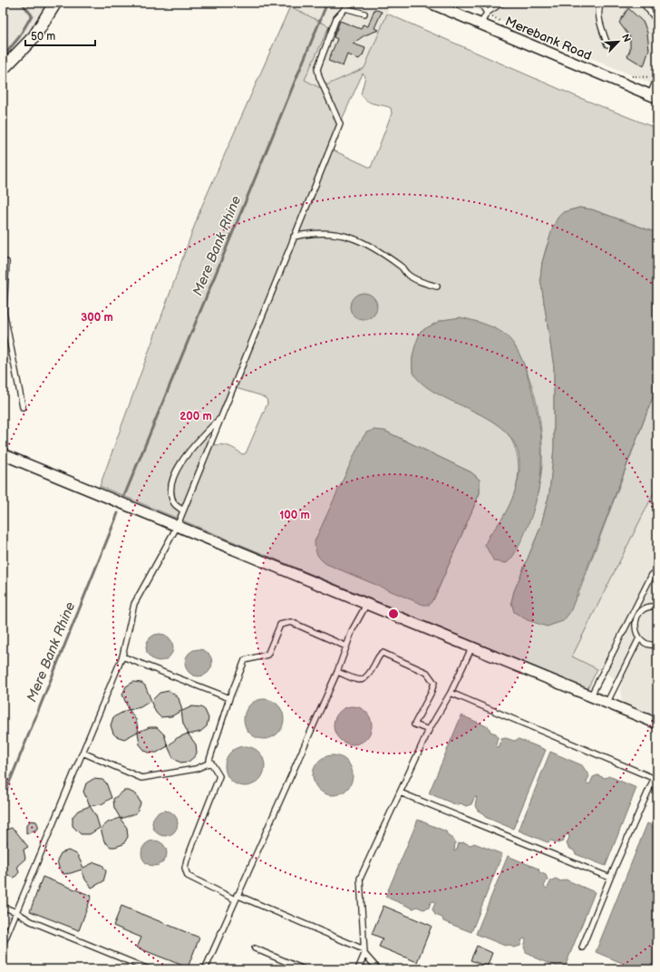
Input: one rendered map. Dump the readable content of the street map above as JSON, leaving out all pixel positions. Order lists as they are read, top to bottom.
{
  "streets": {
    "street": ["Merebank Road"]
  },
  "water": ["Mere Bank Rhine"],
  "scale_bar": "50 m",
  "north": "top right",
  "rings": ["300 m", "200 m", "100 m"]
}
